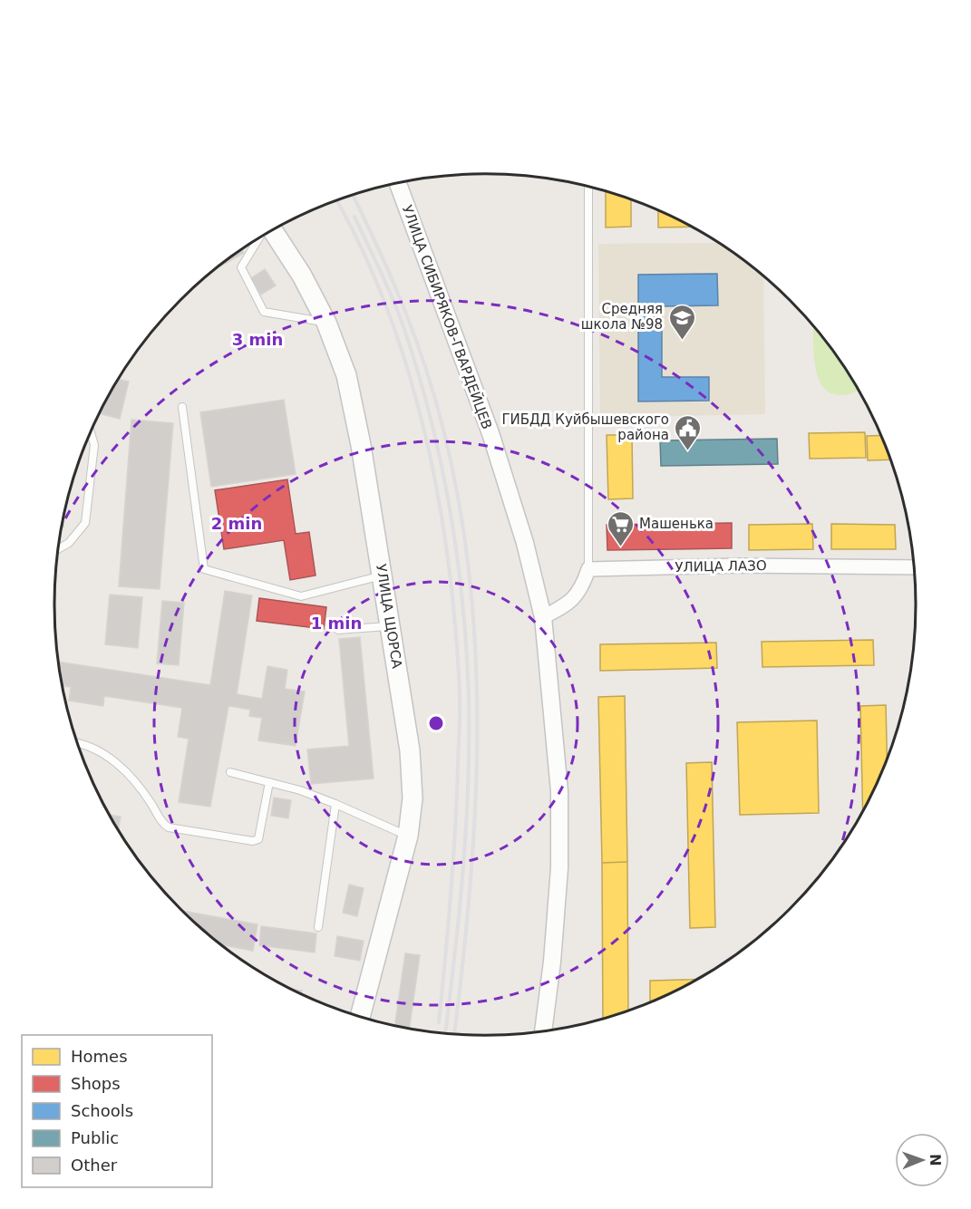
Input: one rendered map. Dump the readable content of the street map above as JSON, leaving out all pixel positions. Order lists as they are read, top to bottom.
{
  "streets": {
    "main road": ["УЛИЦА ЩОРСА"],
    "street": ["УЛИЦА СИБИРЯКОВ-ГВАРДЕЙЦЕВ", "УЛИЦА ЛАЗО"]
  },
  "places": {
    "school or university": ["Средняя школа №98"],
    "public building": ["ГИБДД Куйбышевского района"],
    "supermarket": ["Машенька"]
  },
  "legend": [
    "Homes",
    "Shops",
    "Schools",
    "Public",
    "Other"
  ],
  "north": "right",
  "rings": ["3 min", "2 min", "1 min"]
}
